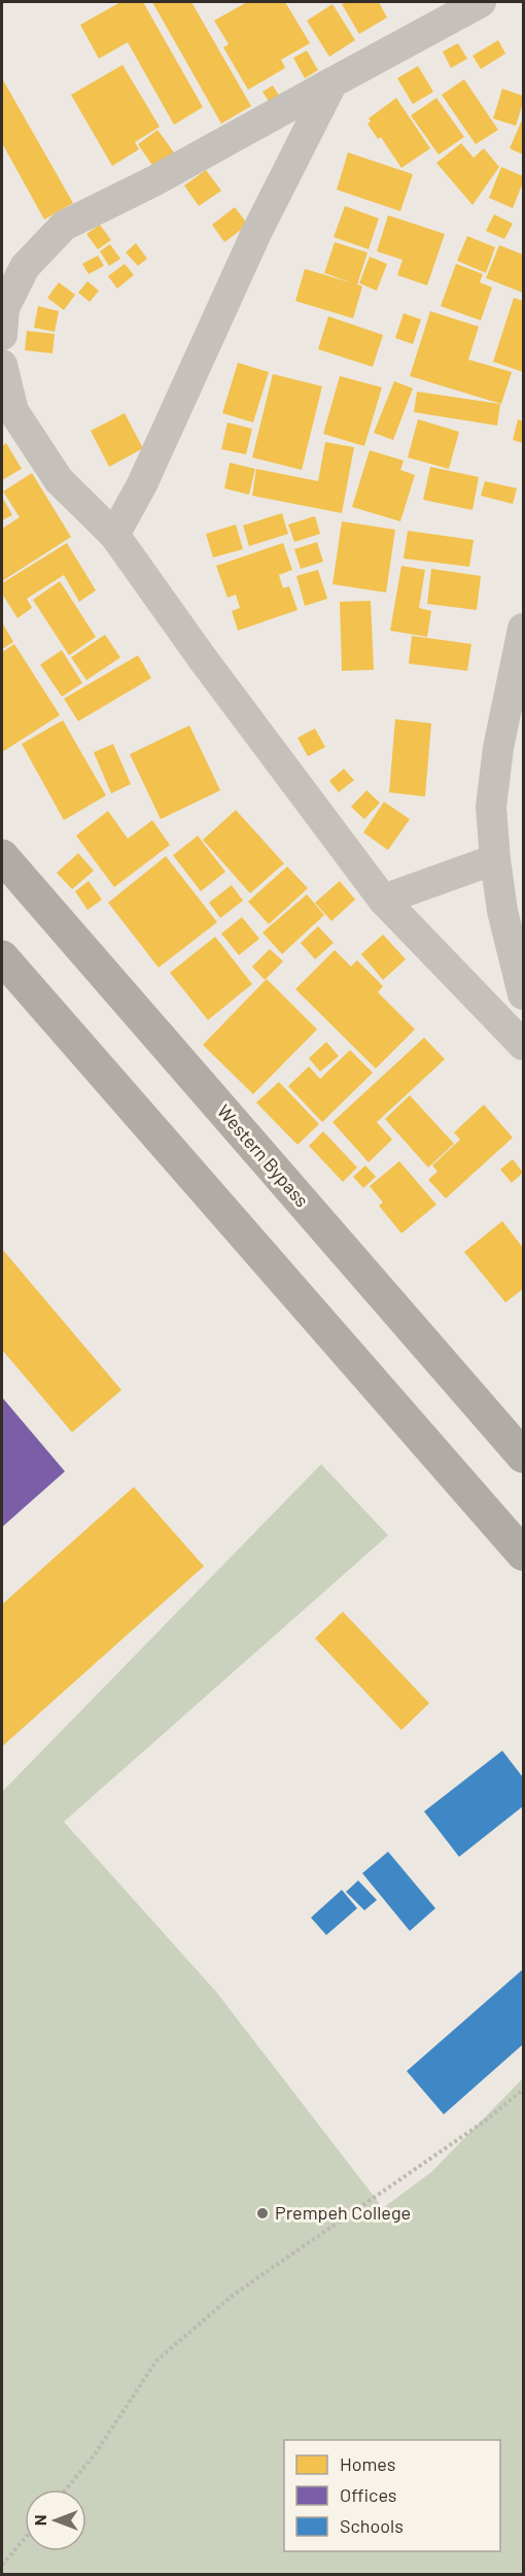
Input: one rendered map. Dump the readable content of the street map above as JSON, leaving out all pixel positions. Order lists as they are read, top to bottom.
{
  "streets": {
    "highway": ["Western Bypass"]
  },
  "places": ["Prempeh College"],
  "legend": ["Homes", "Offices", "Schools"],
  "north": "left"
}
